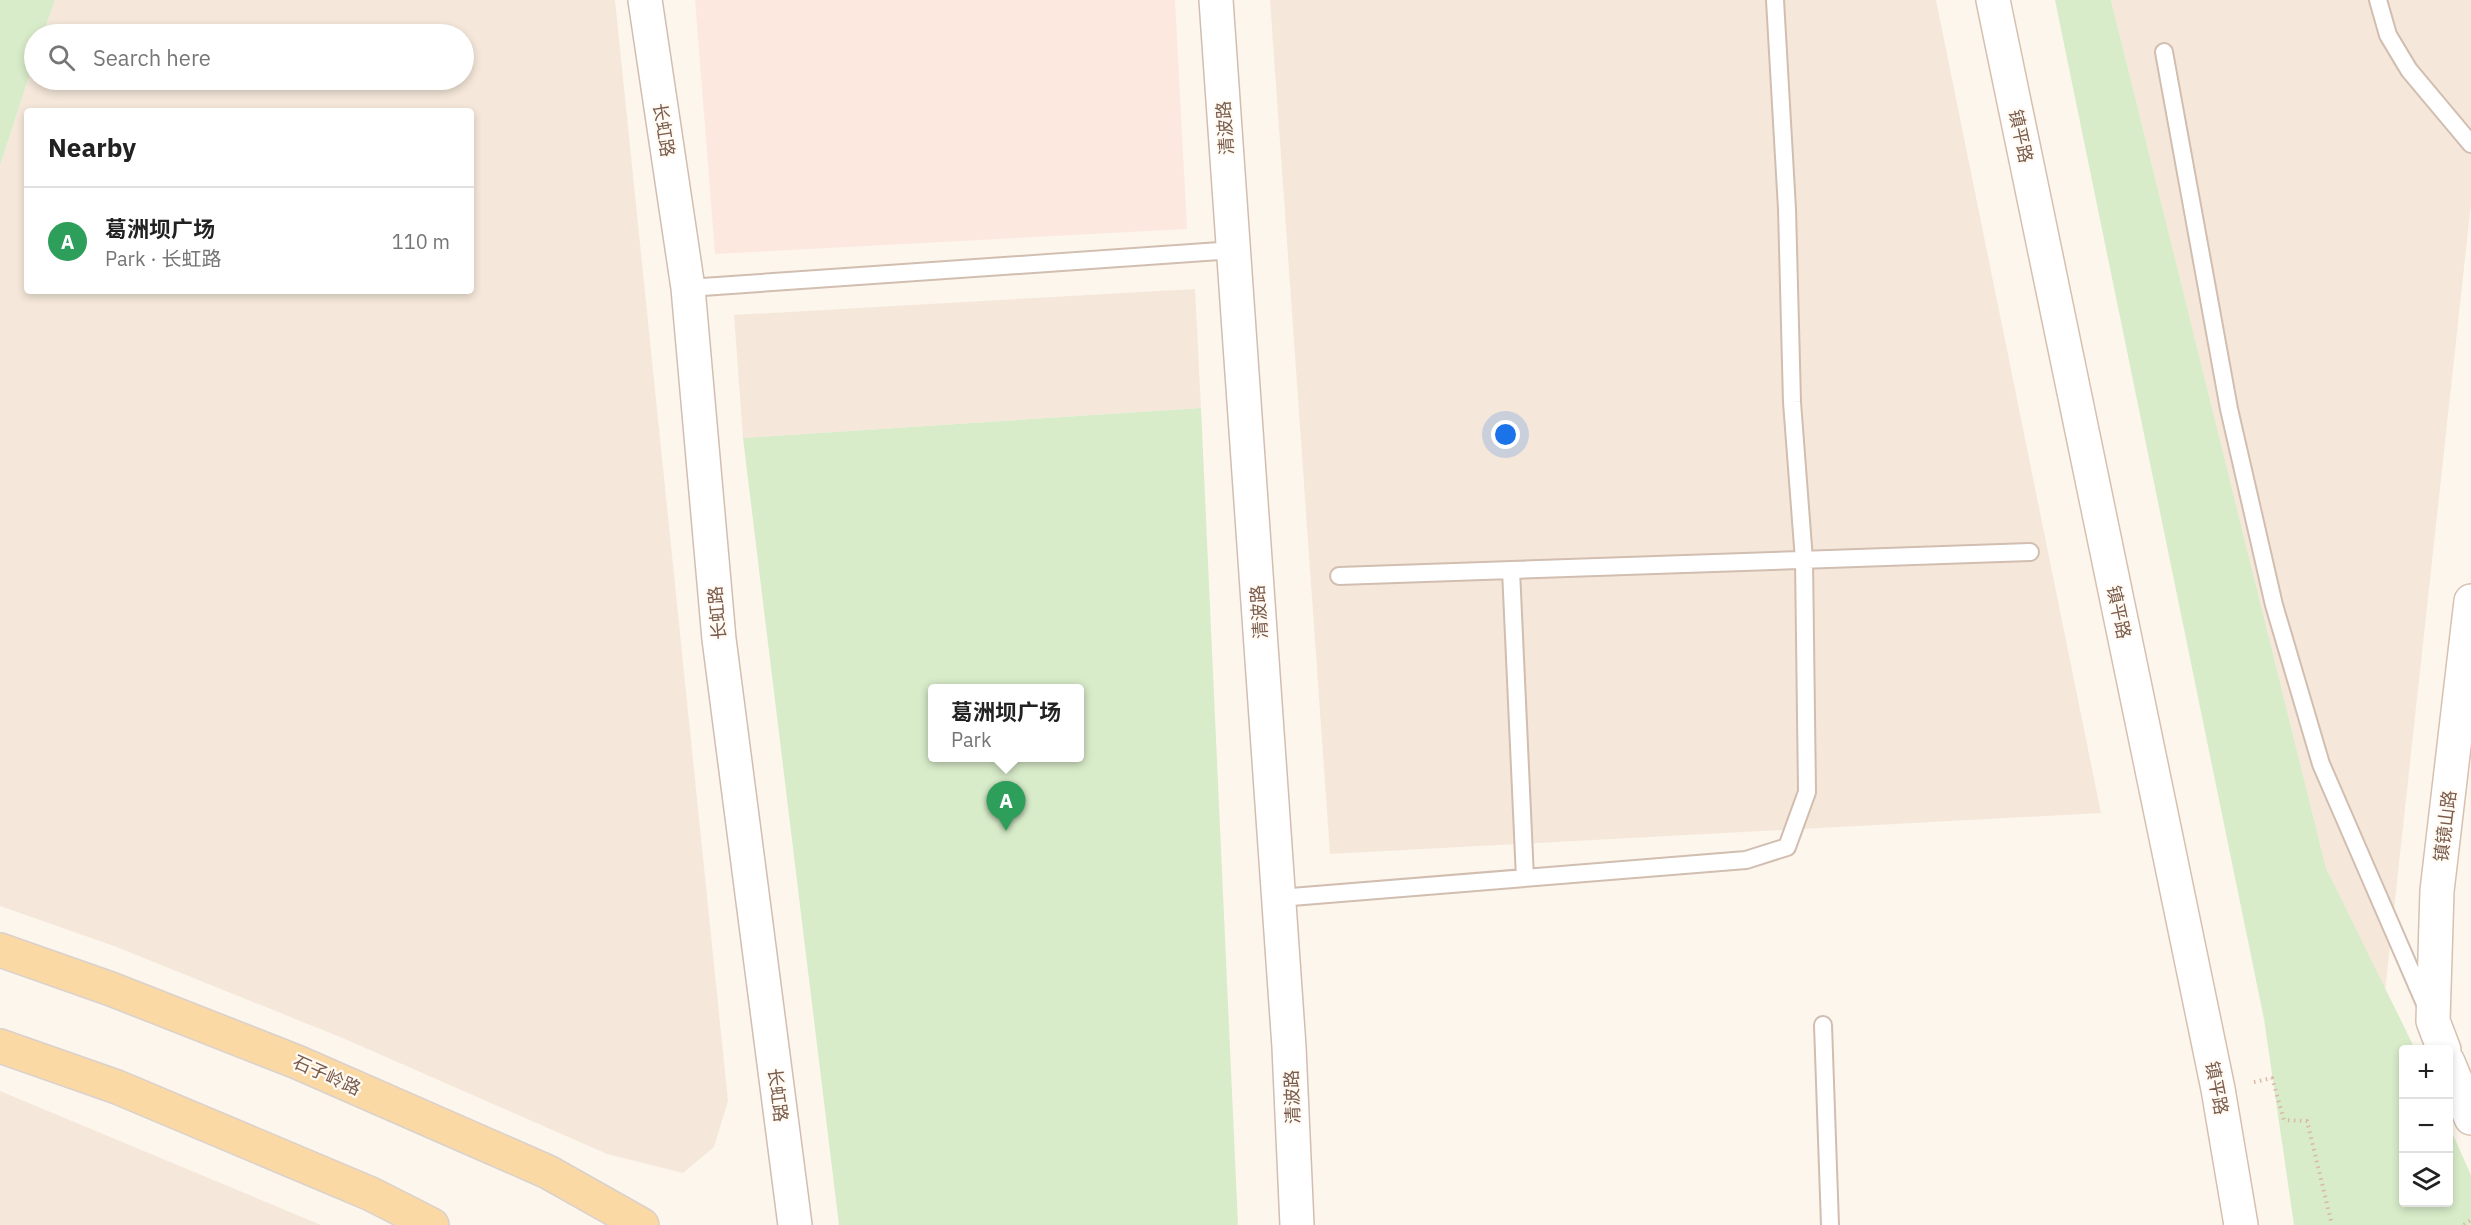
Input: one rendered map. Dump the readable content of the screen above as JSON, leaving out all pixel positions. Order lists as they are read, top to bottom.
{
  "streets": {
    "main road": ["石子岭路"],
    "street": [
      "清波路",
      "长虹路",
      "镇平路",
      "镇镜山路"
    ]
  },
  "page": {
    "search": "Search here",
    "heading": "Nearby",
    "list": [
      {
        "mark": "A",
        "name": "葛洲坝广场",
        "note": "Park · 长虹路",
        "value": "110 m"
      }
    ],
    "popup": ["葛洲坝广场", "Park"],
    "pins": "A",
    "map_buttons": ["+", "−"]
  }
}
